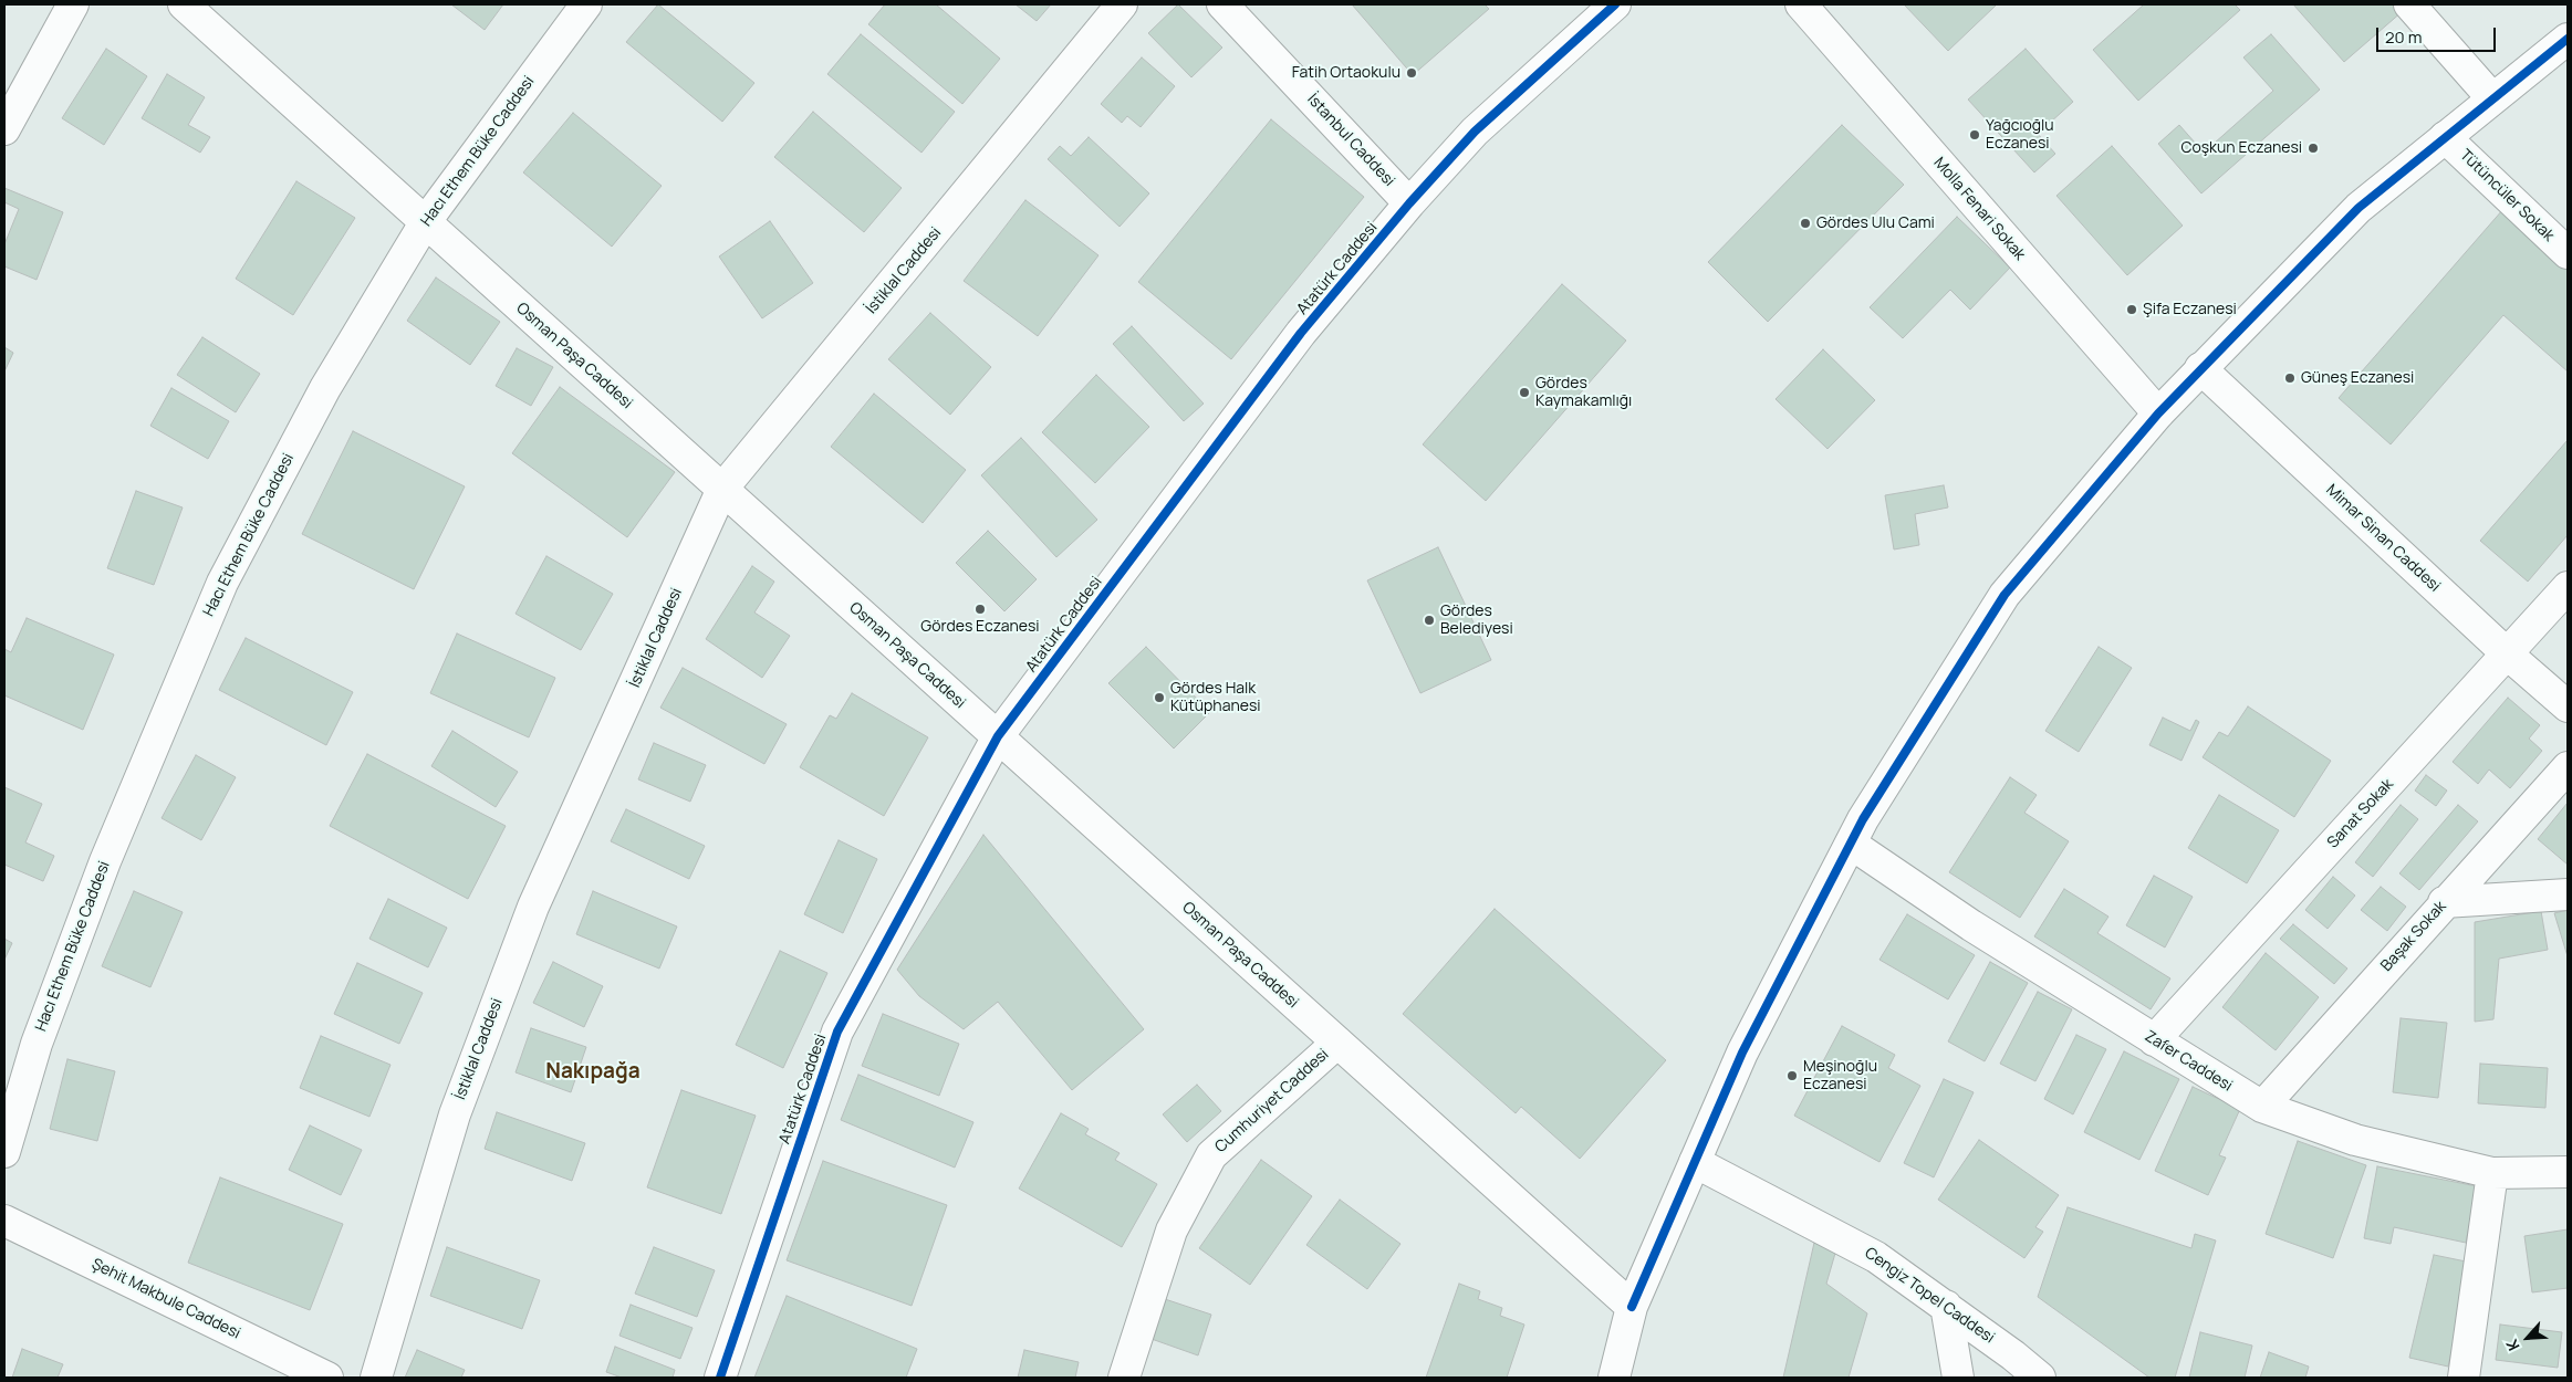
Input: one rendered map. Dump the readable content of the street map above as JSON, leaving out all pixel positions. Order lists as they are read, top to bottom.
{
  "streets": {
    "street": [
      "İstanbul Caddesi",
      "Hacı Ethem Büke Caddesi",
      "Tütüncüler Sokak",
      "Molla Fenari Sokak",
      "Atatürk Caddesi",
      "İstiklal Caddesi",
      "Osman Paşa Caddesi",
      "Mimar Sinan Caddesi",
      "Sanat Sokak",
      "Başak Sokak",
      "Zafer Caddesi",
      "Cumhuriyet Caddesi",
      "Cengiz Topel Caddesi",
      "Şehit Makbule Caddesi"
    ]
  },
  "crossings": [
    ["İstanbul Caddesi", "Atatürk Caddesi"],
    ["Hacı Ethem Büke Caddesi", "Osman Paşa Caddesi"],
    ["Atatürk Caddesi", "Osman Paşa Caddesi"],
    ["İstiklal Caddesi", "Osman Paşa Caddesi"],
    ["Osman Paşa Caddesi", "Cumhuriyet Caddesi"],
    ["Mimar Sinan Caddesi", "Sanat Sokak"],
    ["Sanat Sokak", "Zafer Caddesi"],
    ["Başak Sokak", "Zafer Caddesi"]
  ],
  "districts": ["Nakıpağa"],
  "places": [
    "Fatih Ortaokulu",
    "Yağcıoğlu Eczanesi",
    "Coşkun Eczanesi",
    "Gördes Ulu Cami",
    "Şifa Eczanesi",
    "Güneş Eczanesi",
    "Gördes Kaymakamlığı",
    "Gördes Eczanesi",
    "Gördes Belediyesi",
    "Gördes Halk Kütüphanesi",
    "Meşinoğlu Eczanesi"
  ],
  "scale_bar": "20 m",
  "north": "bottom left"
}
